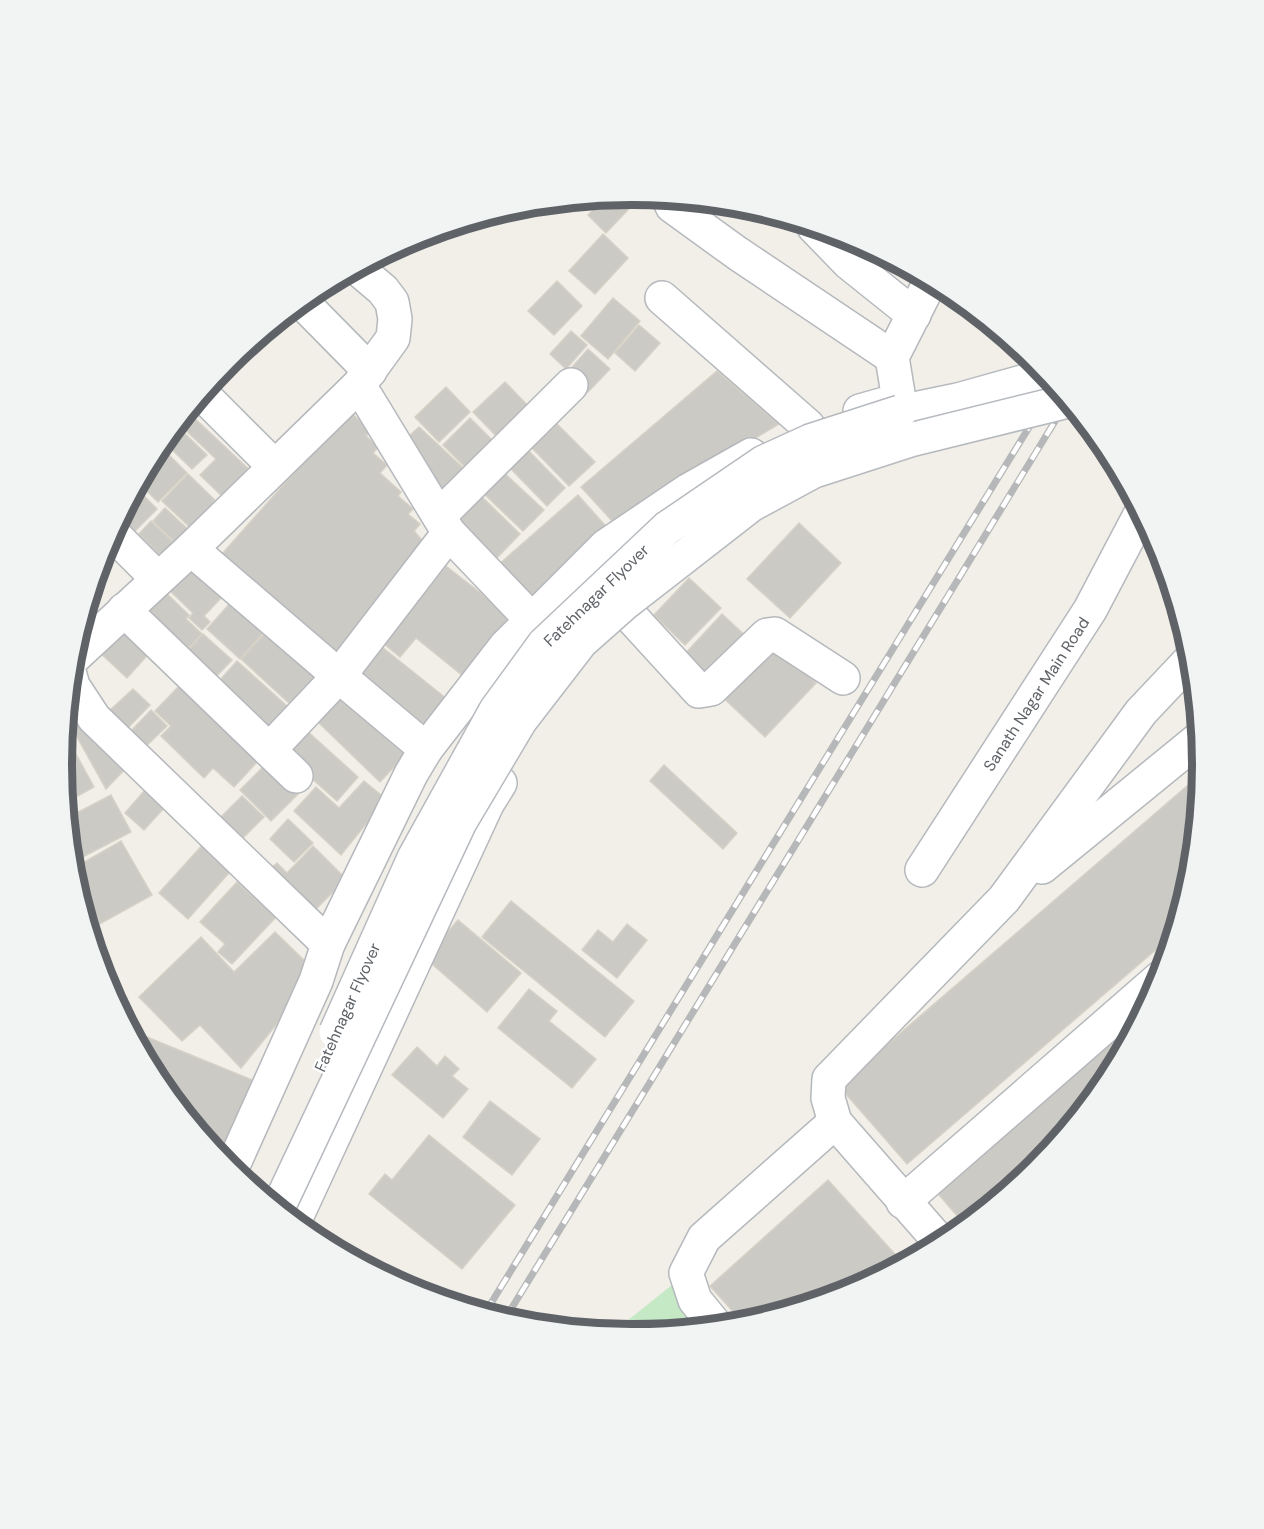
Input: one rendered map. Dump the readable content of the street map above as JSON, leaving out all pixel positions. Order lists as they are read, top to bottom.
{
  "streets": {
    "street": ["Fatehnagar Flyover", "Sanath Nagar Main Road"]
  }
}
